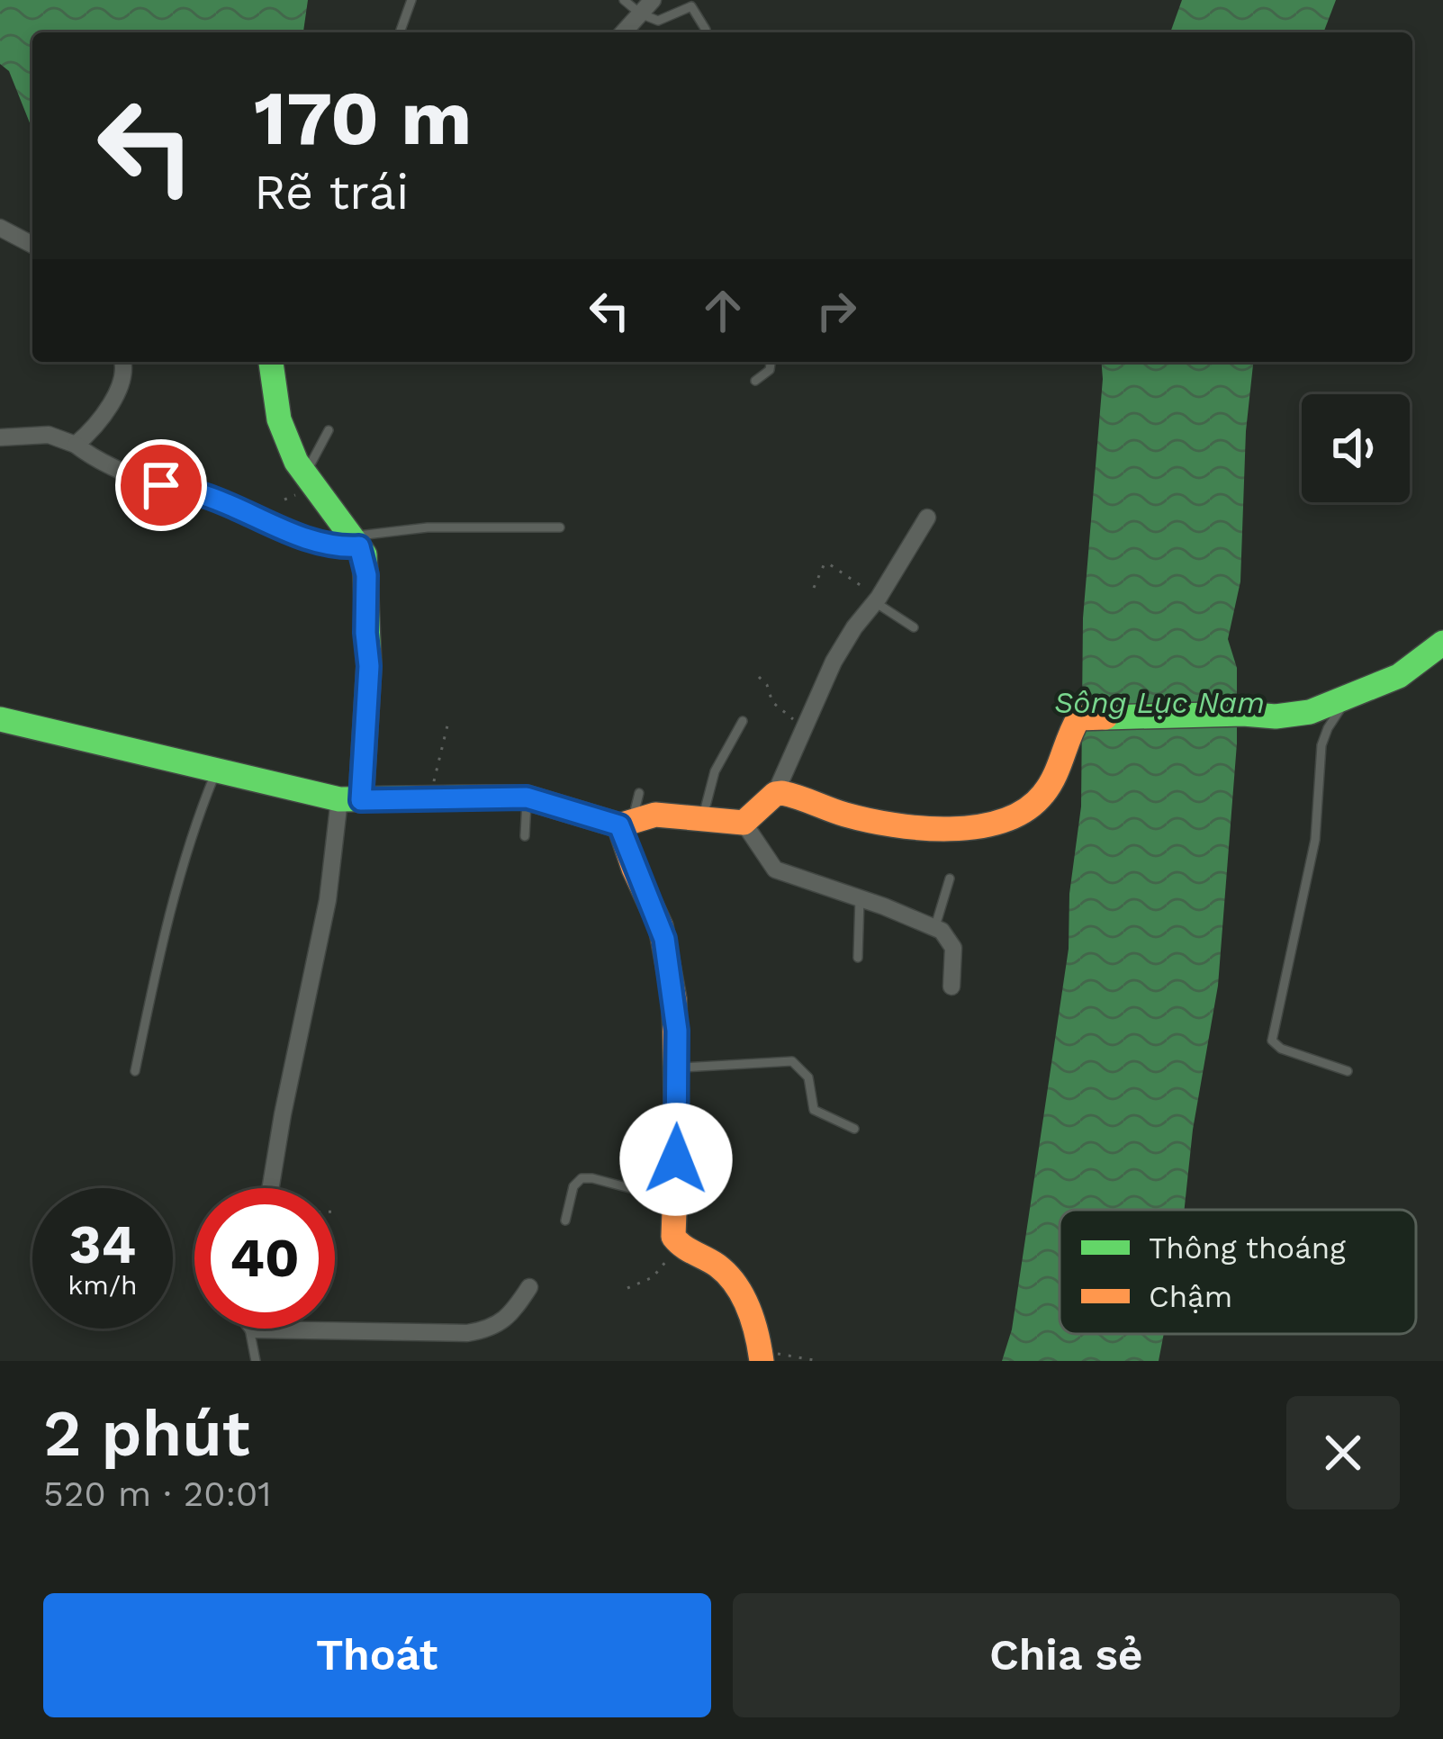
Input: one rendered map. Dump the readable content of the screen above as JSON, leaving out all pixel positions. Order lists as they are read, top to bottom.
{
  "water": ["Sông Lục Nam"],
  "legend": ["Thông thoáng", "Chậm"],
  "page": {
    "turn": ["170 m", "Rẽ trái"],
    "speed": "34 km/h",
    "limit": "40",
    "heading": ["2 phút", "520 m · 20:01"],
    "buttons": ["Thoát", "Chia sẻ"]
  }
}
